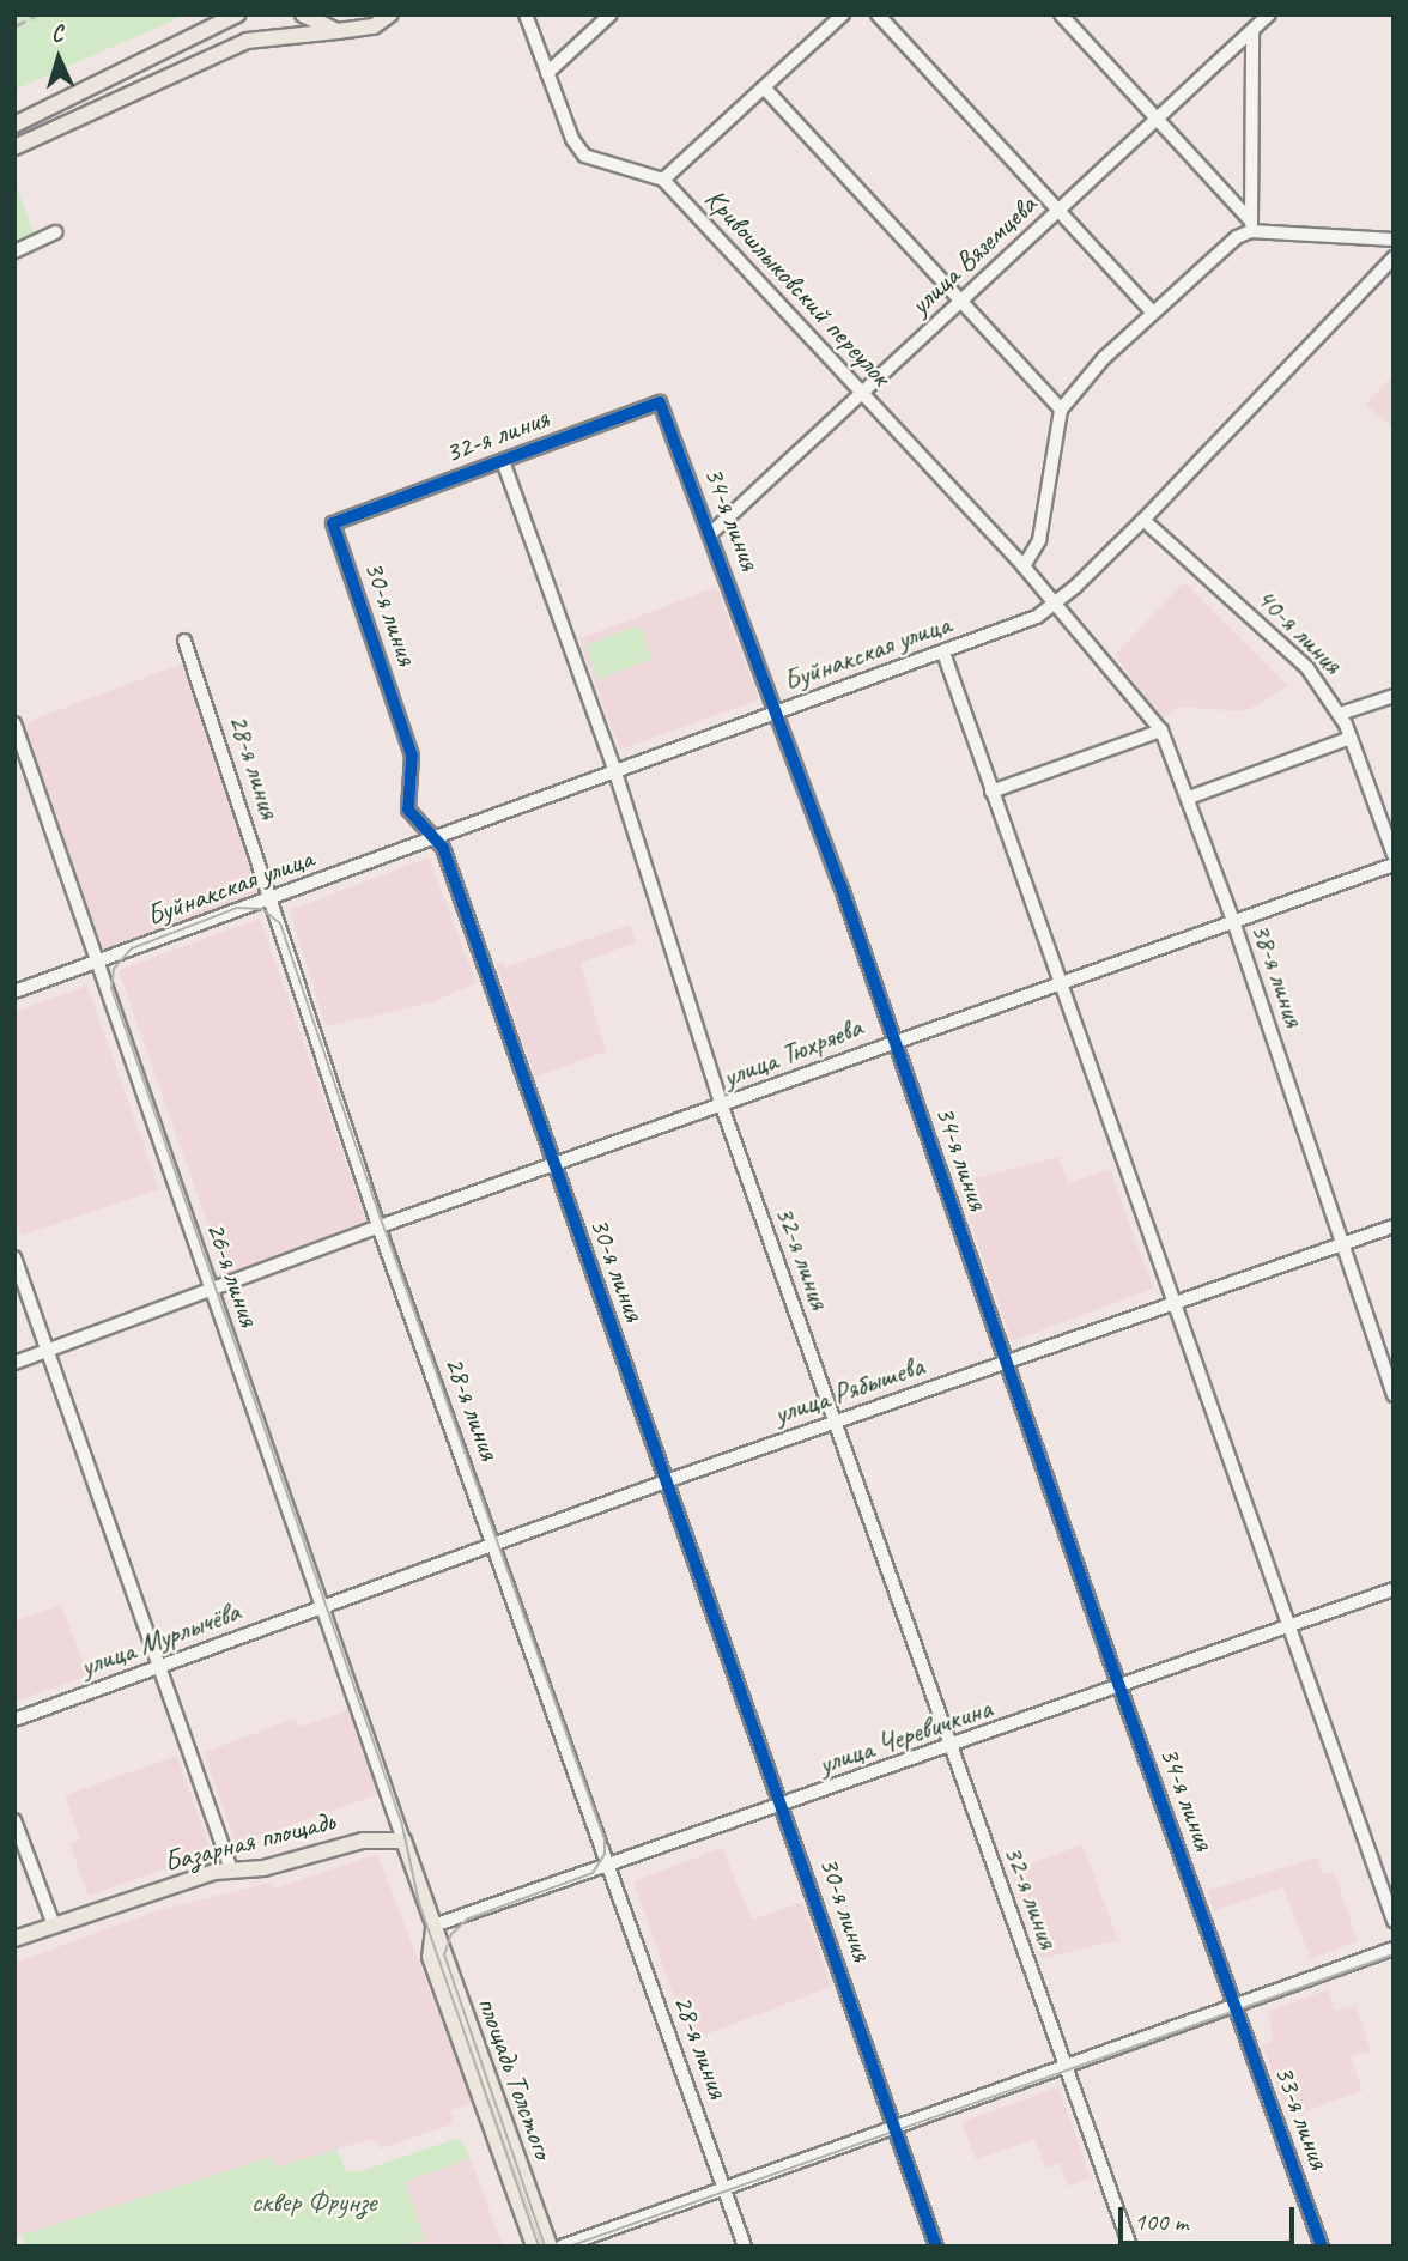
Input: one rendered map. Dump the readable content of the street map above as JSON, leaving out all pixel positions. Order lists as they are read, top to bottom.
{
  "streets": {
    "main road": ["Базарная площадь", "площадь Толстого"],
    "street": [
      "улица Вяземцева",
      "Кривошлыковский переулок",
      "32-я линия",
      "34-я линия",
      "30-я линия",
      "40-я линия",
      "Буйнакская улица",
      "28-я линия",
      "38-я линия",
      "улица Тюхряева",
      "26-я линия",
      "улица Рябышева",
      "улица Мурлычёва",
      "улица Черевичкина",
      "33-я линия"
    ]
  },
  "crossings": [
    ["улица Вяземцева", "Кривошлыковский переулок"],
    ["улица Вяземцева", "34-я линия"],
    ["Кривошлыковский переулок", "Буйнакская улица"],
    ["Кривошлыковский переулок", "38-я линия"],
    ["32-я линия", "34-я линия"],
    ["32-я линия", "30-я линия"],
    ["32-я линия", "Буйнакская улица"],
    ["32-я линия", "улица Тюхряева"],
    ["32-я линия", "улица Рябышева"],
    ["32-я линия", "улица Черевичкина"],
    ["34-я линия", "Буйнакская улица"],
    ["34-я линия", "улица Тюхряева"],
    ["34-я линия", "улица Рябышева"],
    ["34-я линия", "улица Черевичкина"],
    ["34-я линия", "33-я линия"],
    ["30-я линия", "Буйнакская улица"],
    ["30-я линия", "улица Тюхряева"],
    ["30-я линия", "улица Рябышева"],
    ["30-я линия", "улица Черевичкина"],
    ["40-я линия", "Буйнакская улица"],
    ["Буйнакская улица", "28-я линия"],
    ["Буйнакская улица", "38-я линия"],
    ["Буйнакская улица", "26-я линия"],
    ["28-я линия", "улица Тюхряева"],
    ["28-я линия", "улица Рябышева"],
    ["28-я линия", "улица Черевичкина"],
    ["38-я линия", "улица Тюхряева"],
    ["38-я линия", "улица Рябышева"],
    ["улица Тюхряева", "26-я линия"],
    ["26-я линия", "улица Рябышева"],
    ["26-я линия", "улица Мурлычёва"],
    ["26-я линия", "Базарная площадь"],
    ["26-я линия", "площадь Толстого"],
    ["улица Рябышева", "улица Мурлычёва"],
    ["улица Черевичкина", "площадь Толстого"],
    ["Базарная площадь", "площадь Толстого"]
  ],
  "parks": ["сквер Фрунзе"],
  "scale_bar": "100 m",
  "north": "top"
}
